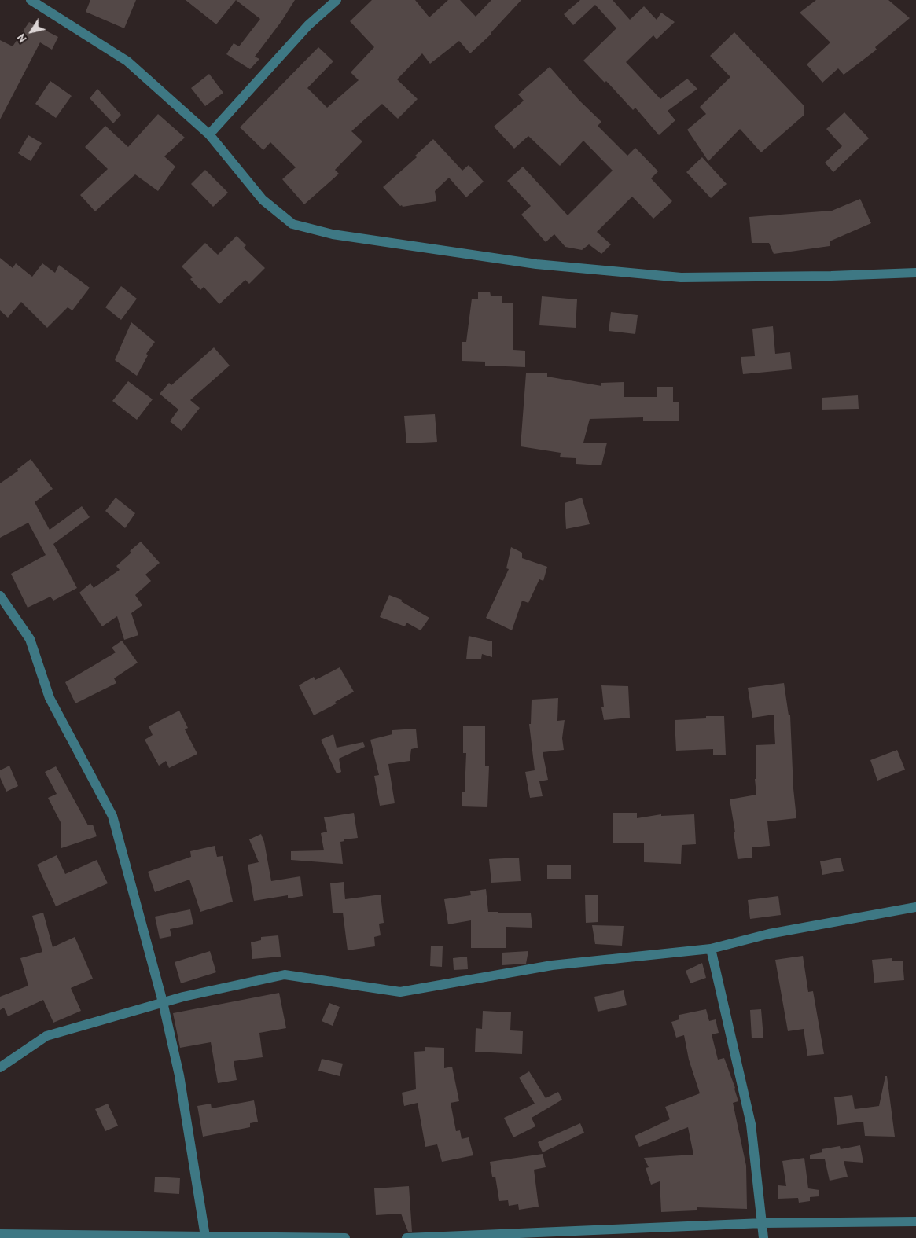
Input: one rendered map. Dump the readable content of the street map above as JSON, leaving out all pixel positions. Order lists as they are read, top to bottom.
{
  "north": "bottom left"
}
